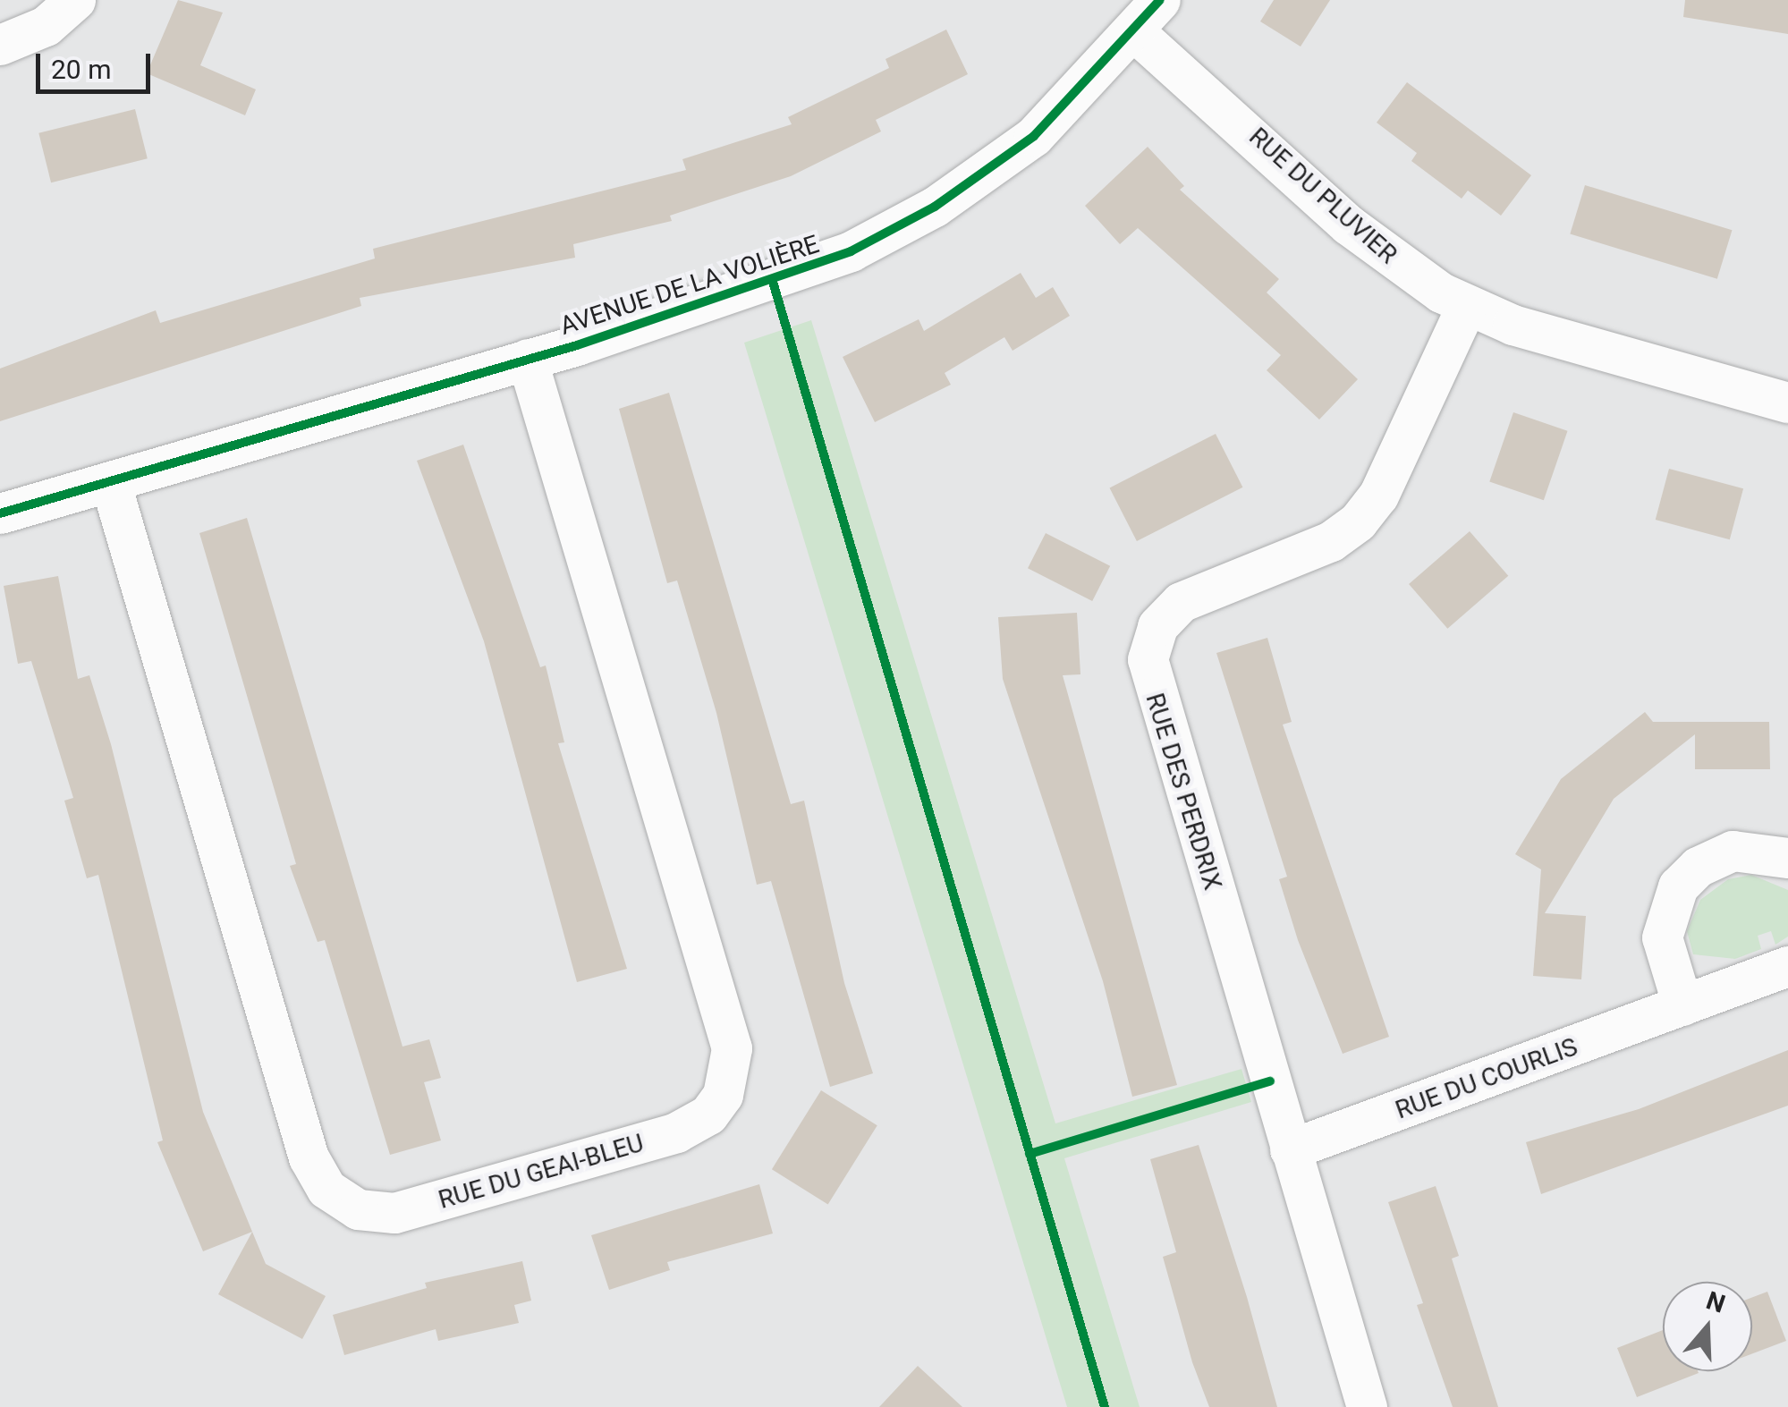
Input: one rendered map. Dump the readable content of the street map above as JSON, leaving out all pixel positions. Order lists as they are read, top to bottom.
{
  "streets": {
    "street": [
      "RUE DU PLUVIER",
      "AVENUE DE LA VOLIÈRE",
      "RUE DES PERDRIX",
      "RUE DU COURLIS",
      "RUE DU GEAI-BLEU"
    ]
  },
  "crossings": [
    ["RUE DU PLUVIER", "AVENUE DE LA VOLIÈRE"],
    ["RUE DU PLUVIER", "RUE DES PERDRIX"],
    ["AVENUE DE LA VOLIÈRE", "RUE DU GEAI-BLEU"],
    ["RUE DES PERDRIX", "RUE DU COURLIS"]
  ],
  "scale_bar": "20 m",
  "north": "top"
}
